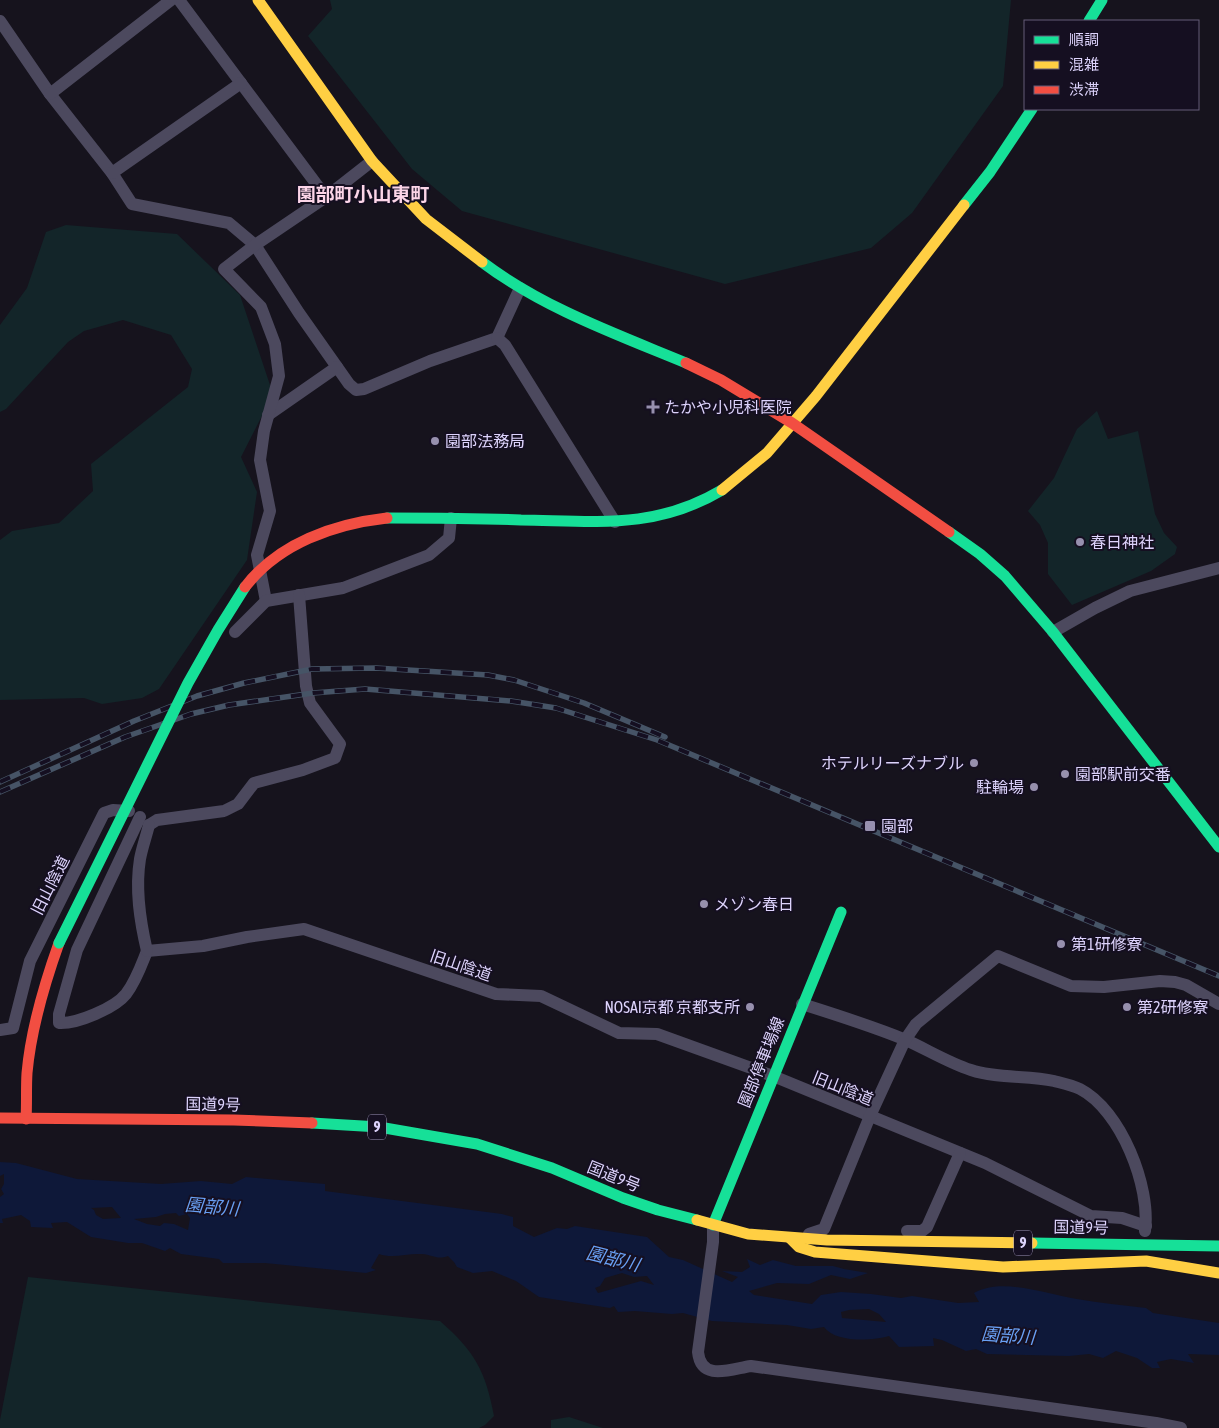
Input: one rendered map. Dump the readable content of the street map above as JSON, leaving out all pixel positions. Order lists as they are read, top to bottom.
{
  "streets": {
    "main road": ["園部停車場線", "国道9号", "9"],
    "street": ["旧山陰道"]
  },
  "crossings": [
    ["旧山陰道", "園部停車場線"],
    ["園部停車場線", "国道9号"]
  ],
  "districts": ["園部町小山東町"],
  "water": ["園部川"],
  "places": {
    "health": ["たかや小児科医院"],
    "other": [
      "園部法務局",
      "春日神社",
      "ホテルリーズナブル",
      "園部駅前交番",
      "駐輪場",
      "メゾン春日",
      "第1研修寮",
      "NOSAI京都 京都支所",
      "第2研修寮"
    ],
    "transit": ["園部"]
  },
  "legend": ["順調", "混雑", "渋滞"]
}
